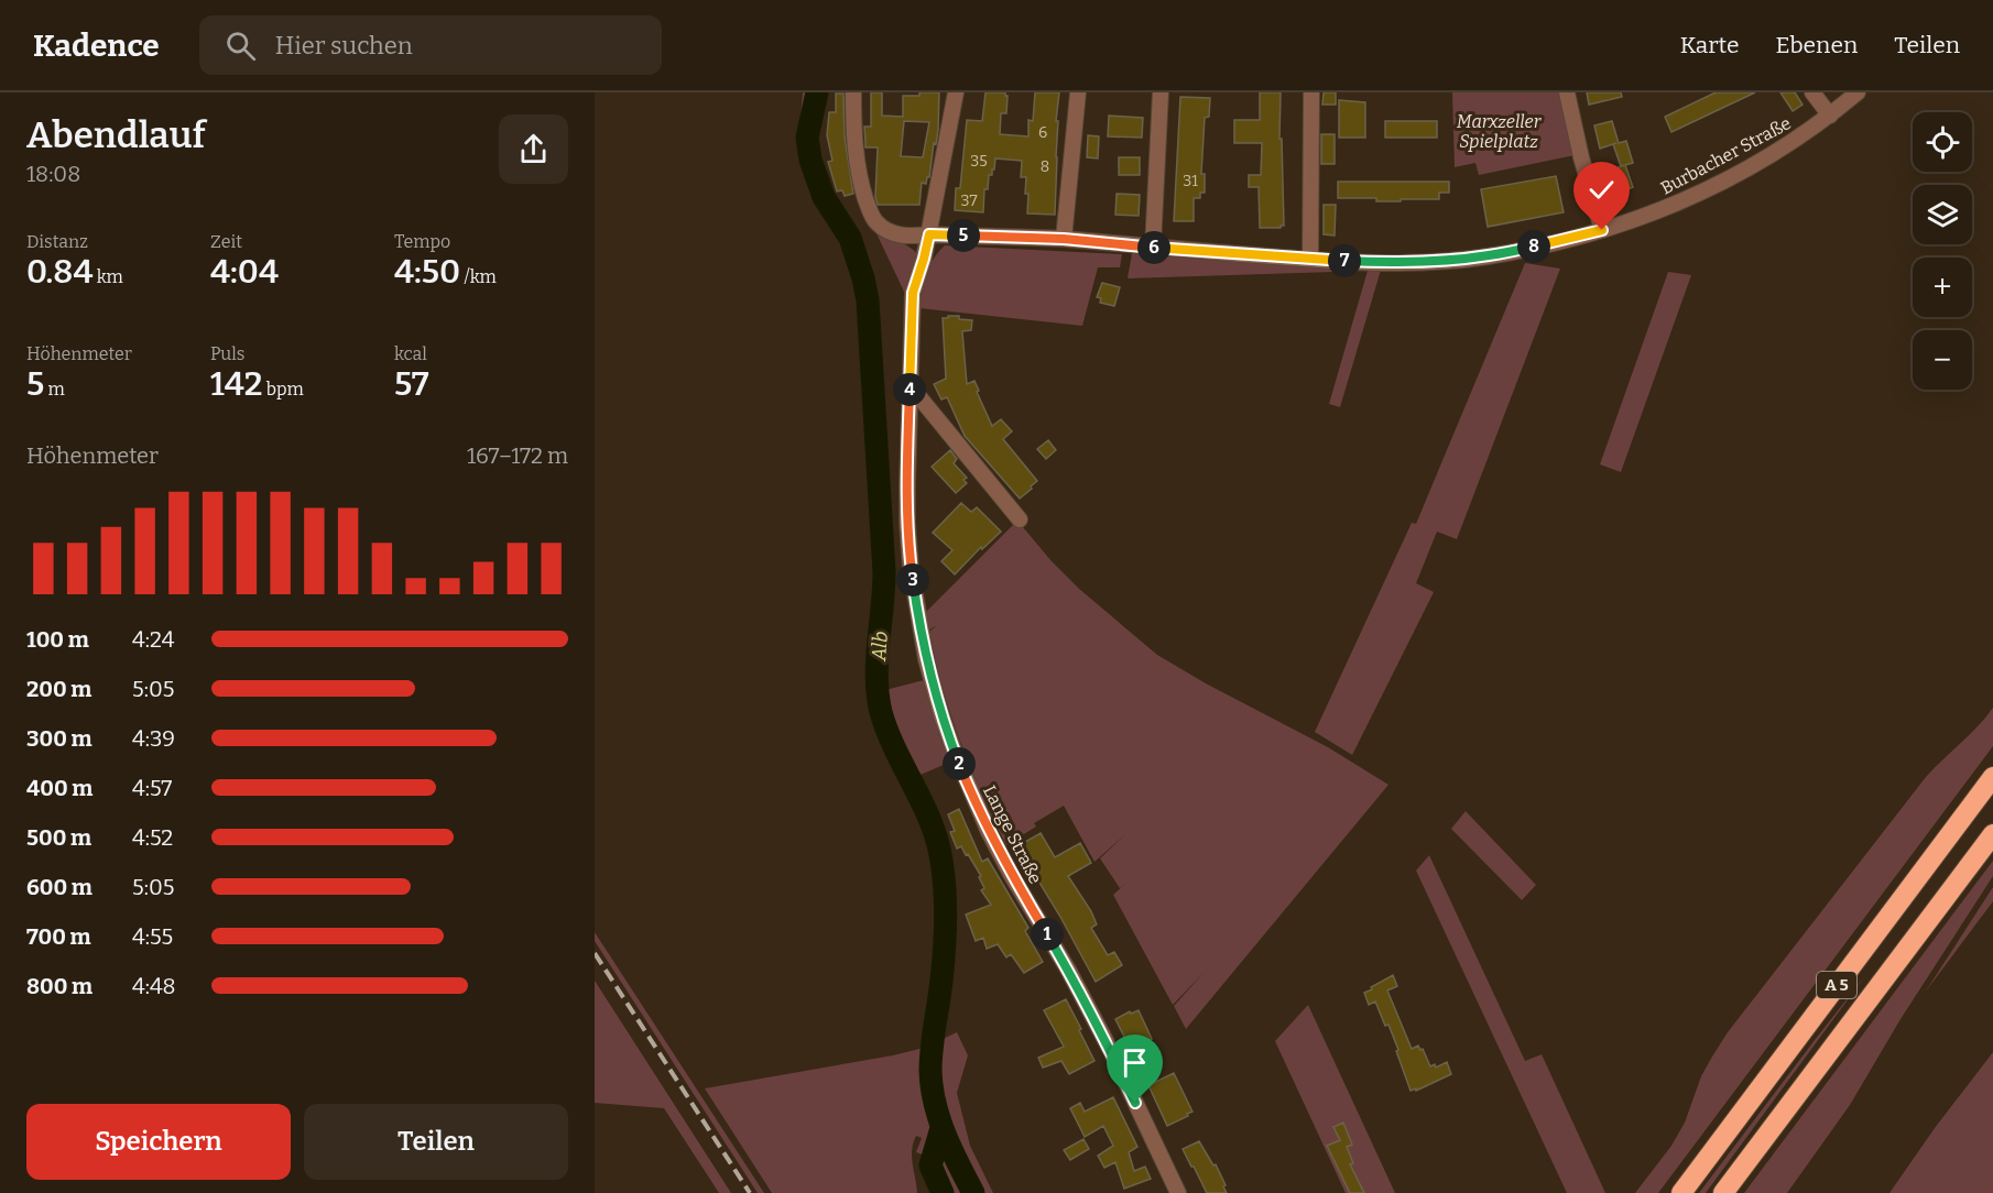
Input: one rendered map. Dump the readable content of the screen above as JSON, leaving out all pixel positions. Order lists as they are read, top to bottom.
{
  "streets": {
    "highway": ["A 5"],
    "street": ["Burbacher Straße", "Lange Straße"]
  },
  "crossings": [
    ["Burbacher Straße", "Lange Straße"]
  ],
  "water": ["Alb"],
  "parks": ["Marxzeller Spielplatz"],
  "house_numbers": [
    "6",
    "35",
    "8",
    "31",
    "37"
  ],
  "page": {
    "header": "Kadence",
    "search": "Hier suchen",
    "nav": ["Karte", "Ebenen", "Teilen"],
    "heading": ["Abendlauf", "18:08"],
    "map_buttons": ["+", "−"],
    "stats": [
      ["Distanz", "0.84 km"],
      ["Zeit", "4:04"],
      ["Tempo", "4:50 /km"],
      ["Höhenmeter", "5 m"],
      ["Puls", "142 bpm"],
      ["kcal", "57"]
    ],
    "pins": [
      "5",
      "8",
      "6",
      "7",
      "4",
      "3",
      "2",
      "1"
    ],
    "chart": ["Höhenmeter", "167–172 m"],
    "list": [
      {
        "name": "100 m",
        "note": "4:24"
      },
      {
        "name": "200 m",
        "note": "5:05"
      },
      {
        "name": "300 m",
        "note": "4:39"
      },
      {
        "name": "400 m",
        "note": "4:57"
      },
      {
        "name": "500 m",
        "note": "4:52"
      },
      {
        "name": "600 m",
        "note": "5:05"
      },
      {
        "name": "700 m",
        "note": "4:55"
      },
      {
        "name": "800 m",
        "note": "4:48"
      }
    ],
    "buttons": ["Speichern", "Teilen"]
  }
}
